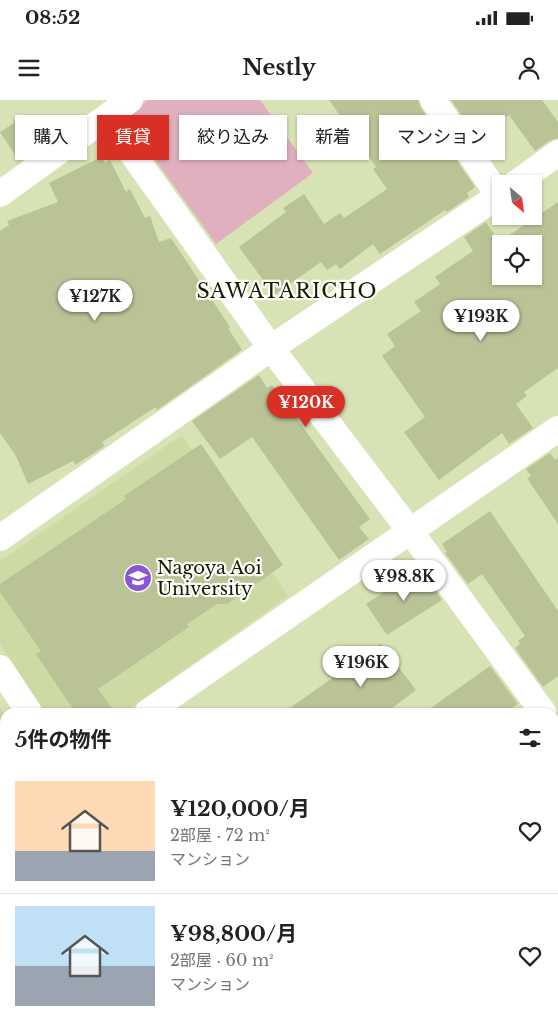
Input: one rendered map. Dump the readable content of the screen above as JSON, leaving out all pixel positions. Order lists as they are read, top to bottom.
{
  "districts": ["SAWATARICHO"],
  "places": {
    "school or university": ["Nagoya Aoi University"]
  },
  "north": "bottom right",
  "page": {
    "status": "08:52",
    "header": "Nestly",
    "chip": [
      "購入",
      "賃貸",
      "絞り込み",
      "新着",
      "マンション"
    ],
    "price": [
      "¥127K",
      "¥193K",
      "¥120K",
      "¥98.8K",
      "¥196K"
    ],
    "heading": "5件の物件",
    "list": [
      {
        "name": "¥120,000/月",
        "note": "2部屋 · 72 m² · マンション"
      },
      {
        "name": "¥98,800/月",
        "note": "2部屋 · 60 m² · マンション"
      }
    ]
  }
}
